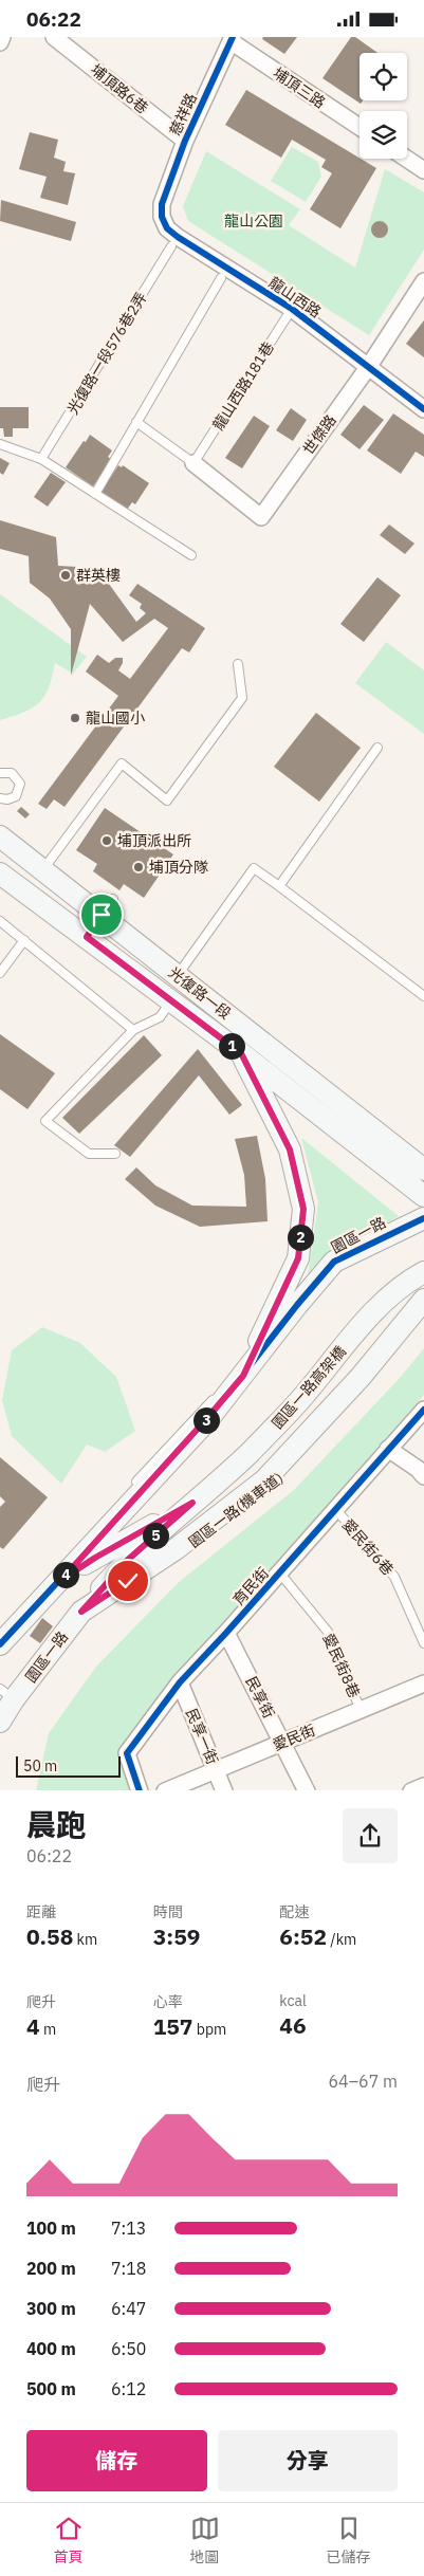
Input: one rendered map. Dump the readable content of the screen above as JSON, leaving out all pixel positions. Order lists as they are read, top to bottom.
{
  "streets": {
    "street": [
      "埔頂三路",
      "埔頂路6巷",
      "慈祥路",
      "龍山西路",
      "世傑路",
      "光復路一段",
      "園區一路",
      "園區一路高架橋",
      "育民街",
      "民享街",
      "民享一街",
      "愛民街"
    ],
    "lane": [
      "光復路一段576巷2弄",
      "龍山西路181巷",
      "園區一路(機車道)",
      "愛民街6巷",
      "愛民街8巷"
    ]
  },
  "crossings": [
    ["埔頂三路", "慈祥路"],
    ["埔頂路6巷", "慈祥路"],
    ["慈祥路", "龍山西路"],
    ["龍山西路", "龍山西路181巷"],
    ["龍山西路", "世傑路"],
    ["龍山西路181巷", "世傑路"],
    ["園區一路", "園區一路(機車道)"],
    ["愛民街6巷", "育民街"],
    ["育民街", "愛民街8巷"],
    ["育民街", "民享街"],
    ["育民街", "民享一街"],
    ["愛民街8巷", "愛民街"],
    ["民享街", "愛民街"],
    ["民享一街", "愛民街"]
  ],
  "parks": ["龍山公園"],
  "places": [
    "群英樓",
    "龍山國小",
    "埔頂派出所",
    "埔頂分隊"
  ],
  "scale_bar": "50 m",
  "page": {
    "status": "06:22",
    "pins": [
      "1",
      "2",
      "3",
      "5",
      "4"
    ],
    "scale": "50 m",
    "heading": ["晨跑", "06:22"],
    "stats": [
      ["距離", "0.58 km"],
      ["時間", "3:59"],
      ["配速", "6:52 /km"],
      ["爬升", "4 m"],
      ["心率", "157 bpm"],
      ["kcal", "46"]
    ],
    "chart": ["爬升", "64–67 m"],
    "list": [
      {
        "name": "100 m",
        "note": "7:13"
      },
      {
        "name": "200 m",
        "note": "7:18"
      },
      {
        "name": "300 m",
        "note": "6:47"
      },
      {
        "name": "400 m",
        "note": "6:50"
      },
      {
        "name": "500 m",
        "note": "6:12"
      }
    ],
    "buttons": ["儲存", "分享"],
    "tabs": ["首頁", "地圖", "已儲存"]
  }
}
